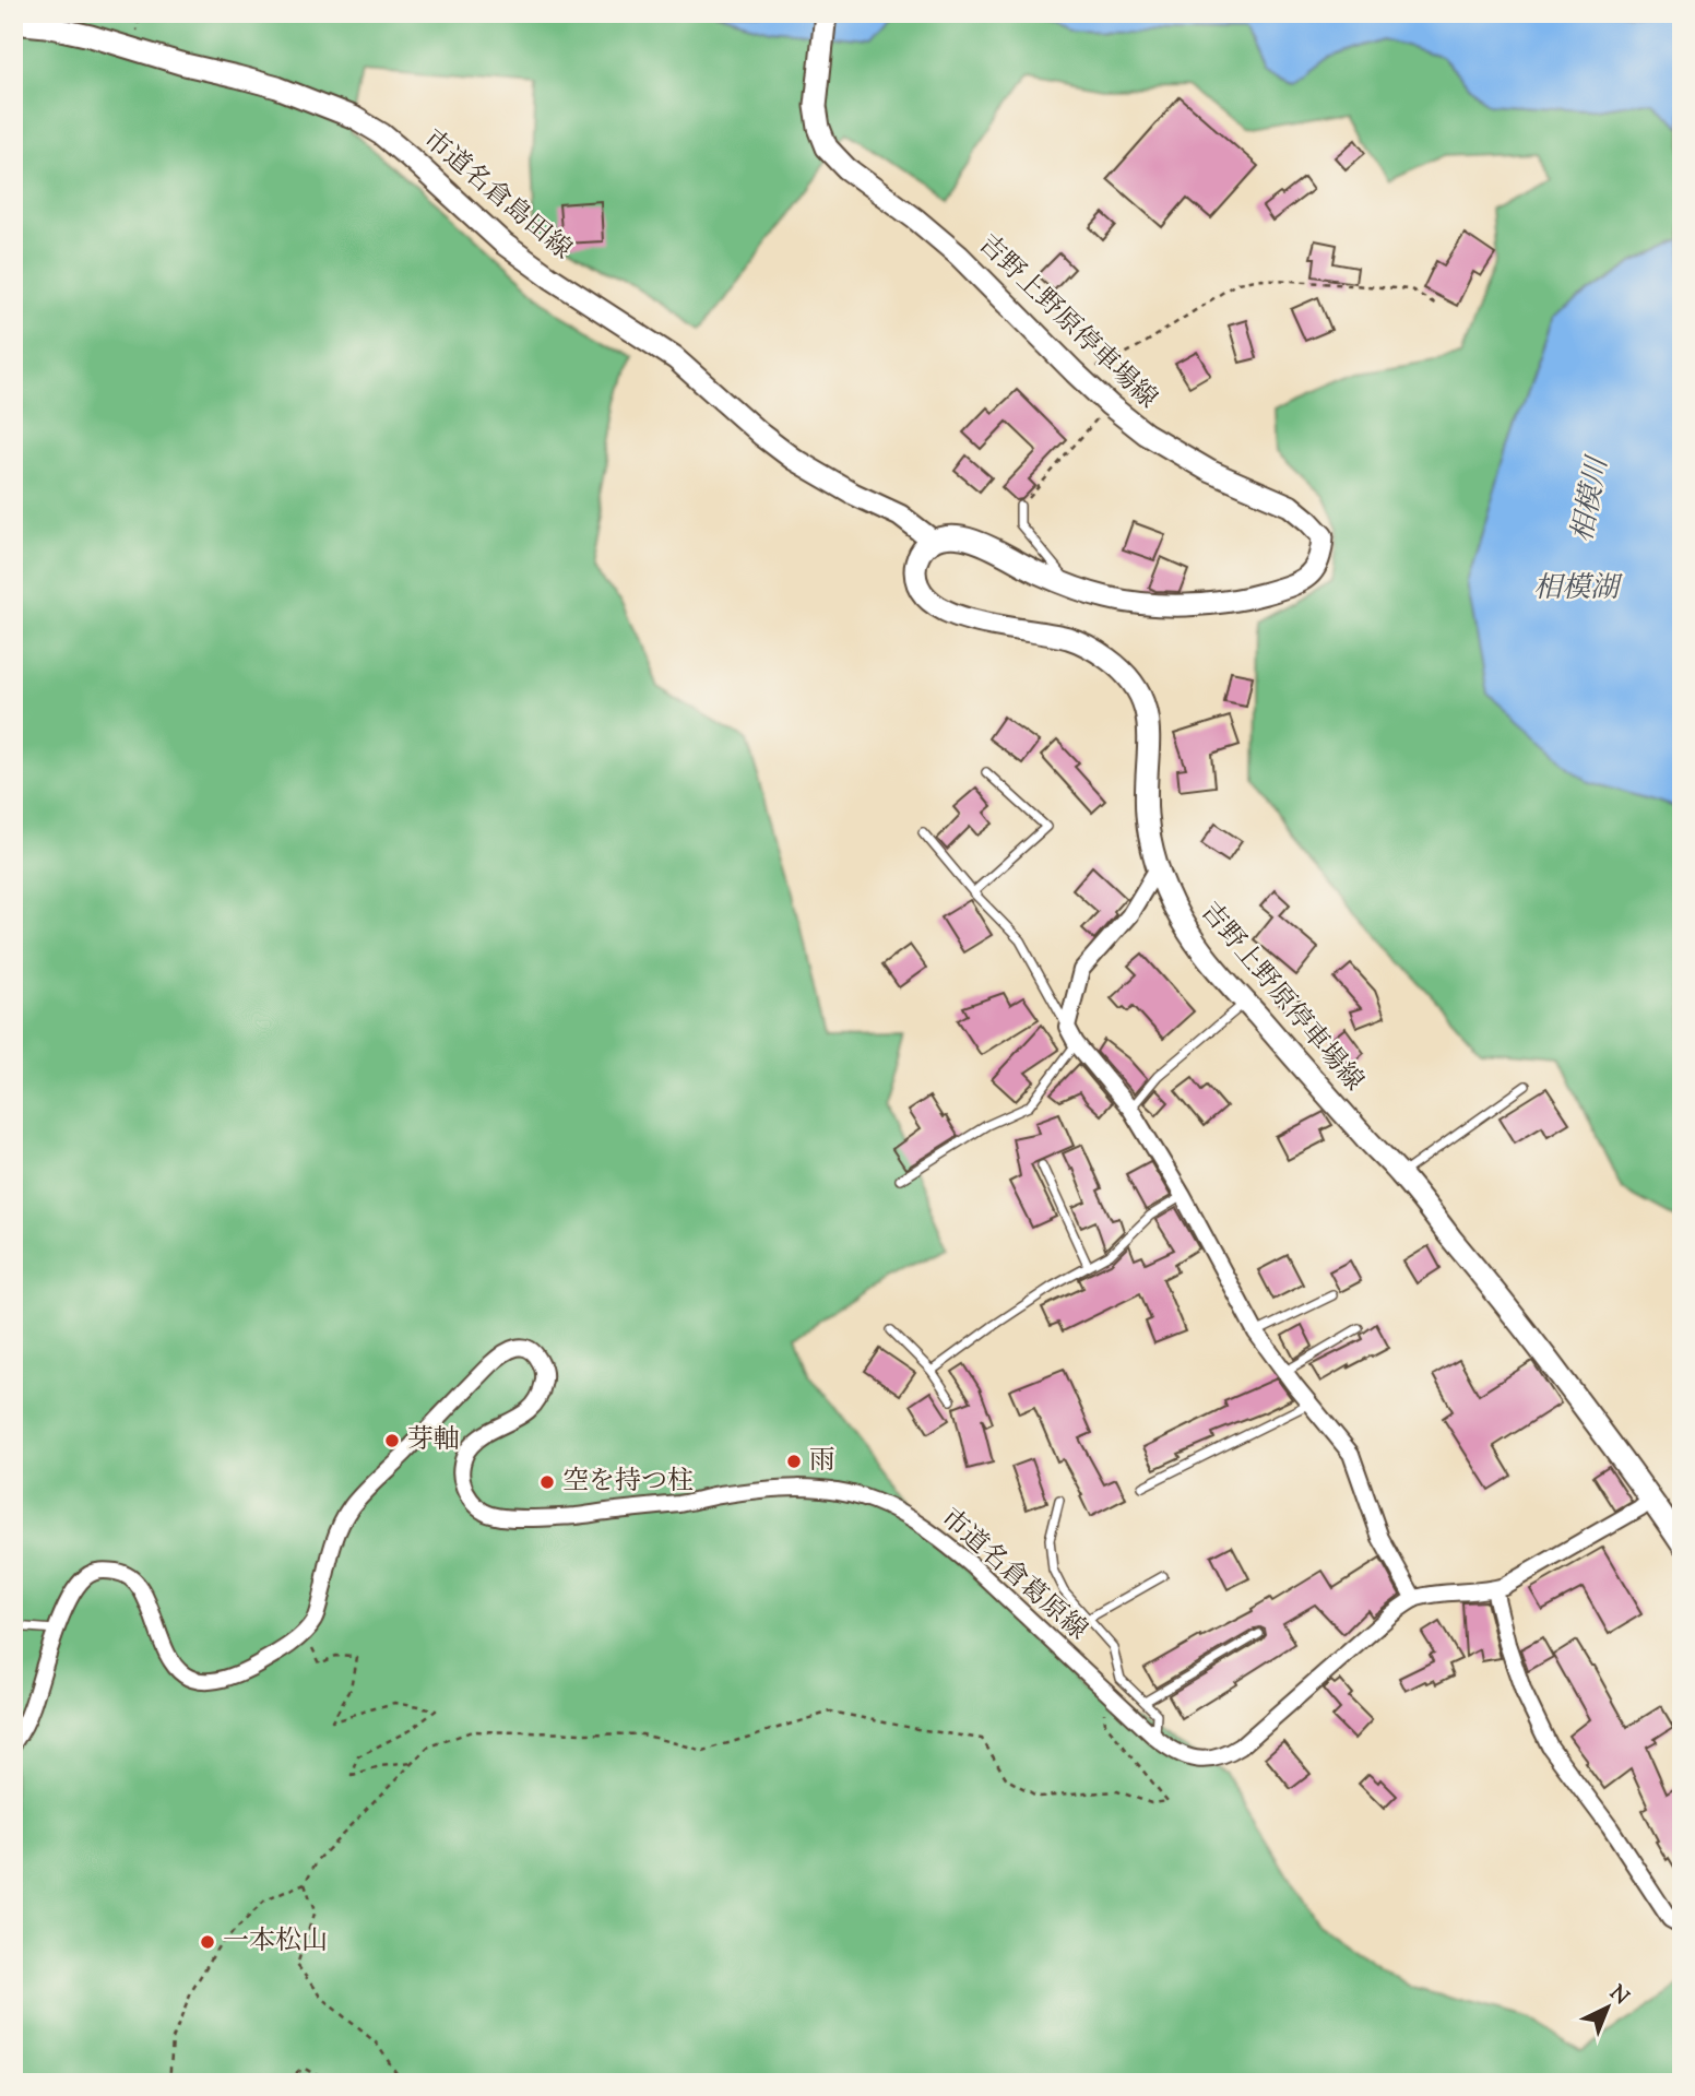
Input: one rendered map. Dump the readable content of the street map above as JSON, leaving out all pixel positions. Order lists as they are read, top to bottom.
{
  "streets": {
    "main road": ["市道名倉島田線", "吉野上野原停車場線"],
    "street": ["市道名倉葛原線"]
  },
  "crossings": [
    ["市道名倉島田線", "吉野上野原停車場線"],
    ["吉野上野原停車場線", "市道名倉葛原線"]
  ],
  "water": ["相模川", "相模湖"],
  "places": [
    "芽軸",
    "雨",
    "空を持つ柱",
    "一本松山"
  ],
  "north": "top right"
}
